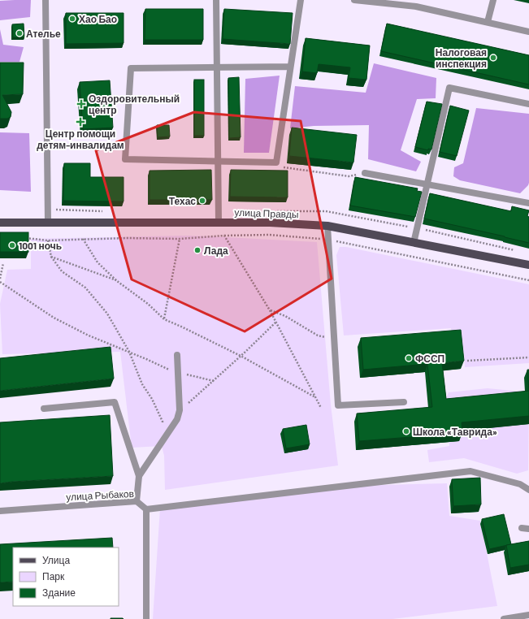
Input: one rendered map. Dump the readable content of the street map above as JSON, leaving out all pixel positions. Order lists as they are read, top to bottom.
{
  "streets": {
    "main road": ["улица Правды"],
    "street": ["улица Рыбаков"]
  },
  "places": {
    "other": [
      "Хао Бао",
      "Ателье",
      "Налоговая инспекция",
      "Техас",
      "1001 ночь",
      "Лада",
      "ФССП",
      "Школа «Таврида»"
    ],
    "health": ["Оздоровительный центр", "Центр помощи детям-инвалидам"]
  },
  "legend": ["Улица", "Парк", "Здание"]
}
